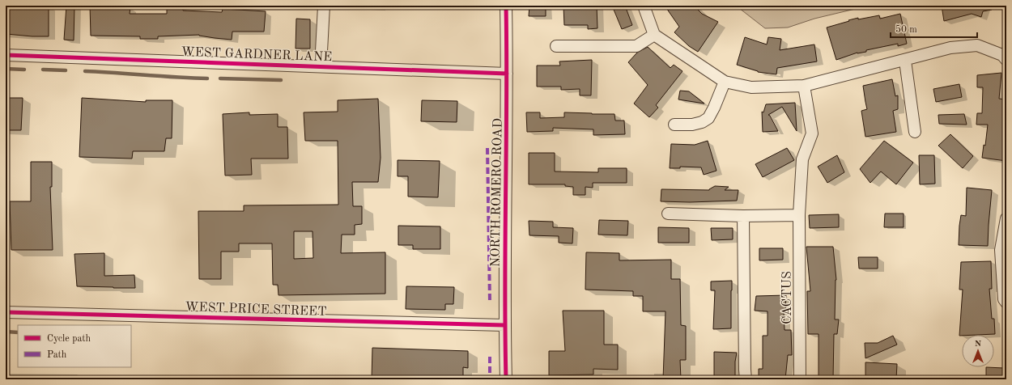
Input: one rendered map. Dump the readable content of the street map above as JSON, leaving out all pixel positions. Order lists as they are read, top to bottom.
{
  "streets": {
    "street": [
      "WEST GARDNER LANE",
      "NORTH ROMERO ROAD",
      "CACTUS",
      "WEST PRICE STREET"
    ]
  },
  "crossings": [
    ["WEST GARDNER LANE", "NORTH ROMERO ROAD"],
    ["NORTH ROMERO ROAD", "WEST PRICE STREET"]
  ],
  "legend": ["Cycle path", "Path"],
  "scale_bar": "50 m",
  "north": "top"
}
